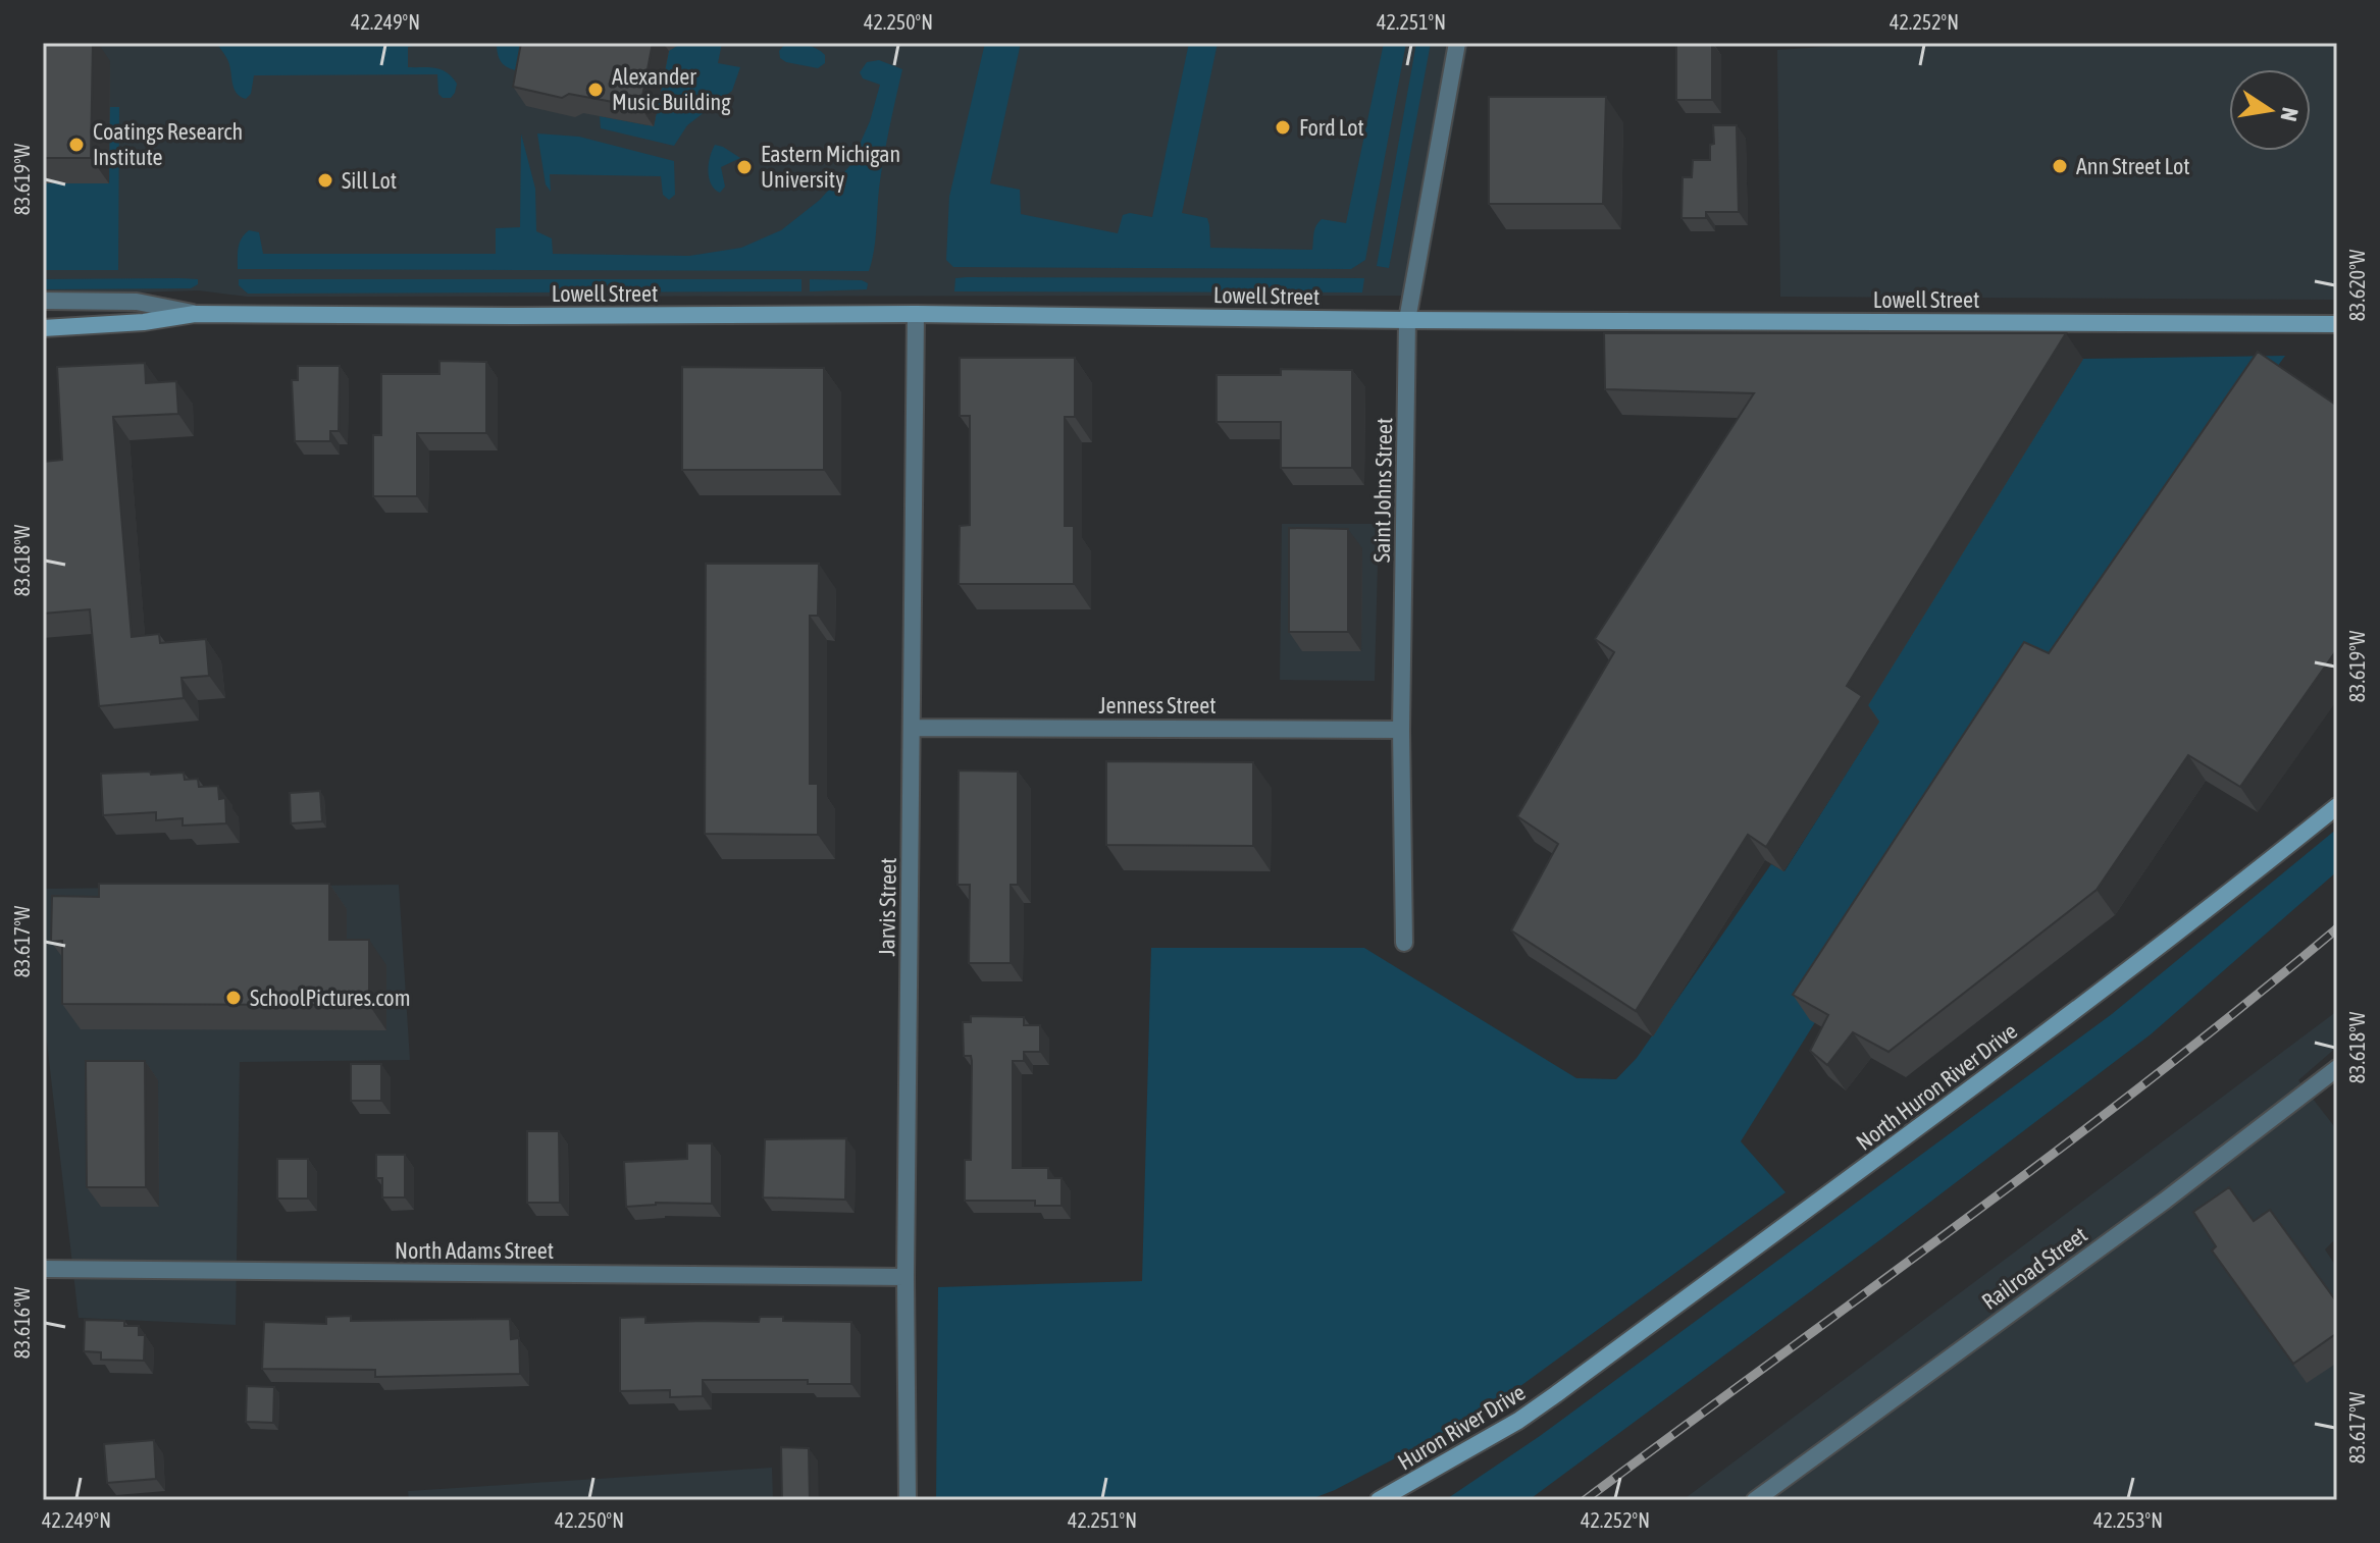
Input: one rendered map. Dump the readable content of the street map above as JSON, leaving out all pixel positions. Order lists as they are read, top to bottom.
{
  "streets": {
    "main road": ["Lowell Street", "North Huron River Drive", "Huron River Drive"],
    "street": [
      "Saint Johns Street",
      "Jenness Street",
      "Jarvis Street",
      "North Adams Street",
      "Railroad Street"
    ]
  },
  "crossings": [
    ["Lowell Street", "Saint Johns Street"],
    ["Lowell Street", "Jarvis Street"],
    ["Saint Johns Street", "Jenness Street"],
    ["Jenness Street", "Jarvis Street"],
    ["Jarvis Street", "North Adams Street"],
    ["North Huron River Drive", "Huron River Drive"]
  ],
  "places": [
    "Alexander Music Building",
    "Ford Lot",
    "Coatings Research Institute",
    "Ann Street Lot",
    "Eastern Michigan University",
    "Sill Lot",
    "SchoolPictures.com"
  ],
  "north": "right",
  "coordinates": [
    "42.249°N",
    "42.250°N",
    "42.251°N",
    "42.252°N",
    "83.619°W",
    "83.620°W",
    "83.618°W",
    "83.617°W",
    "83.616°W",
    "42.253°N"
  ]
}
